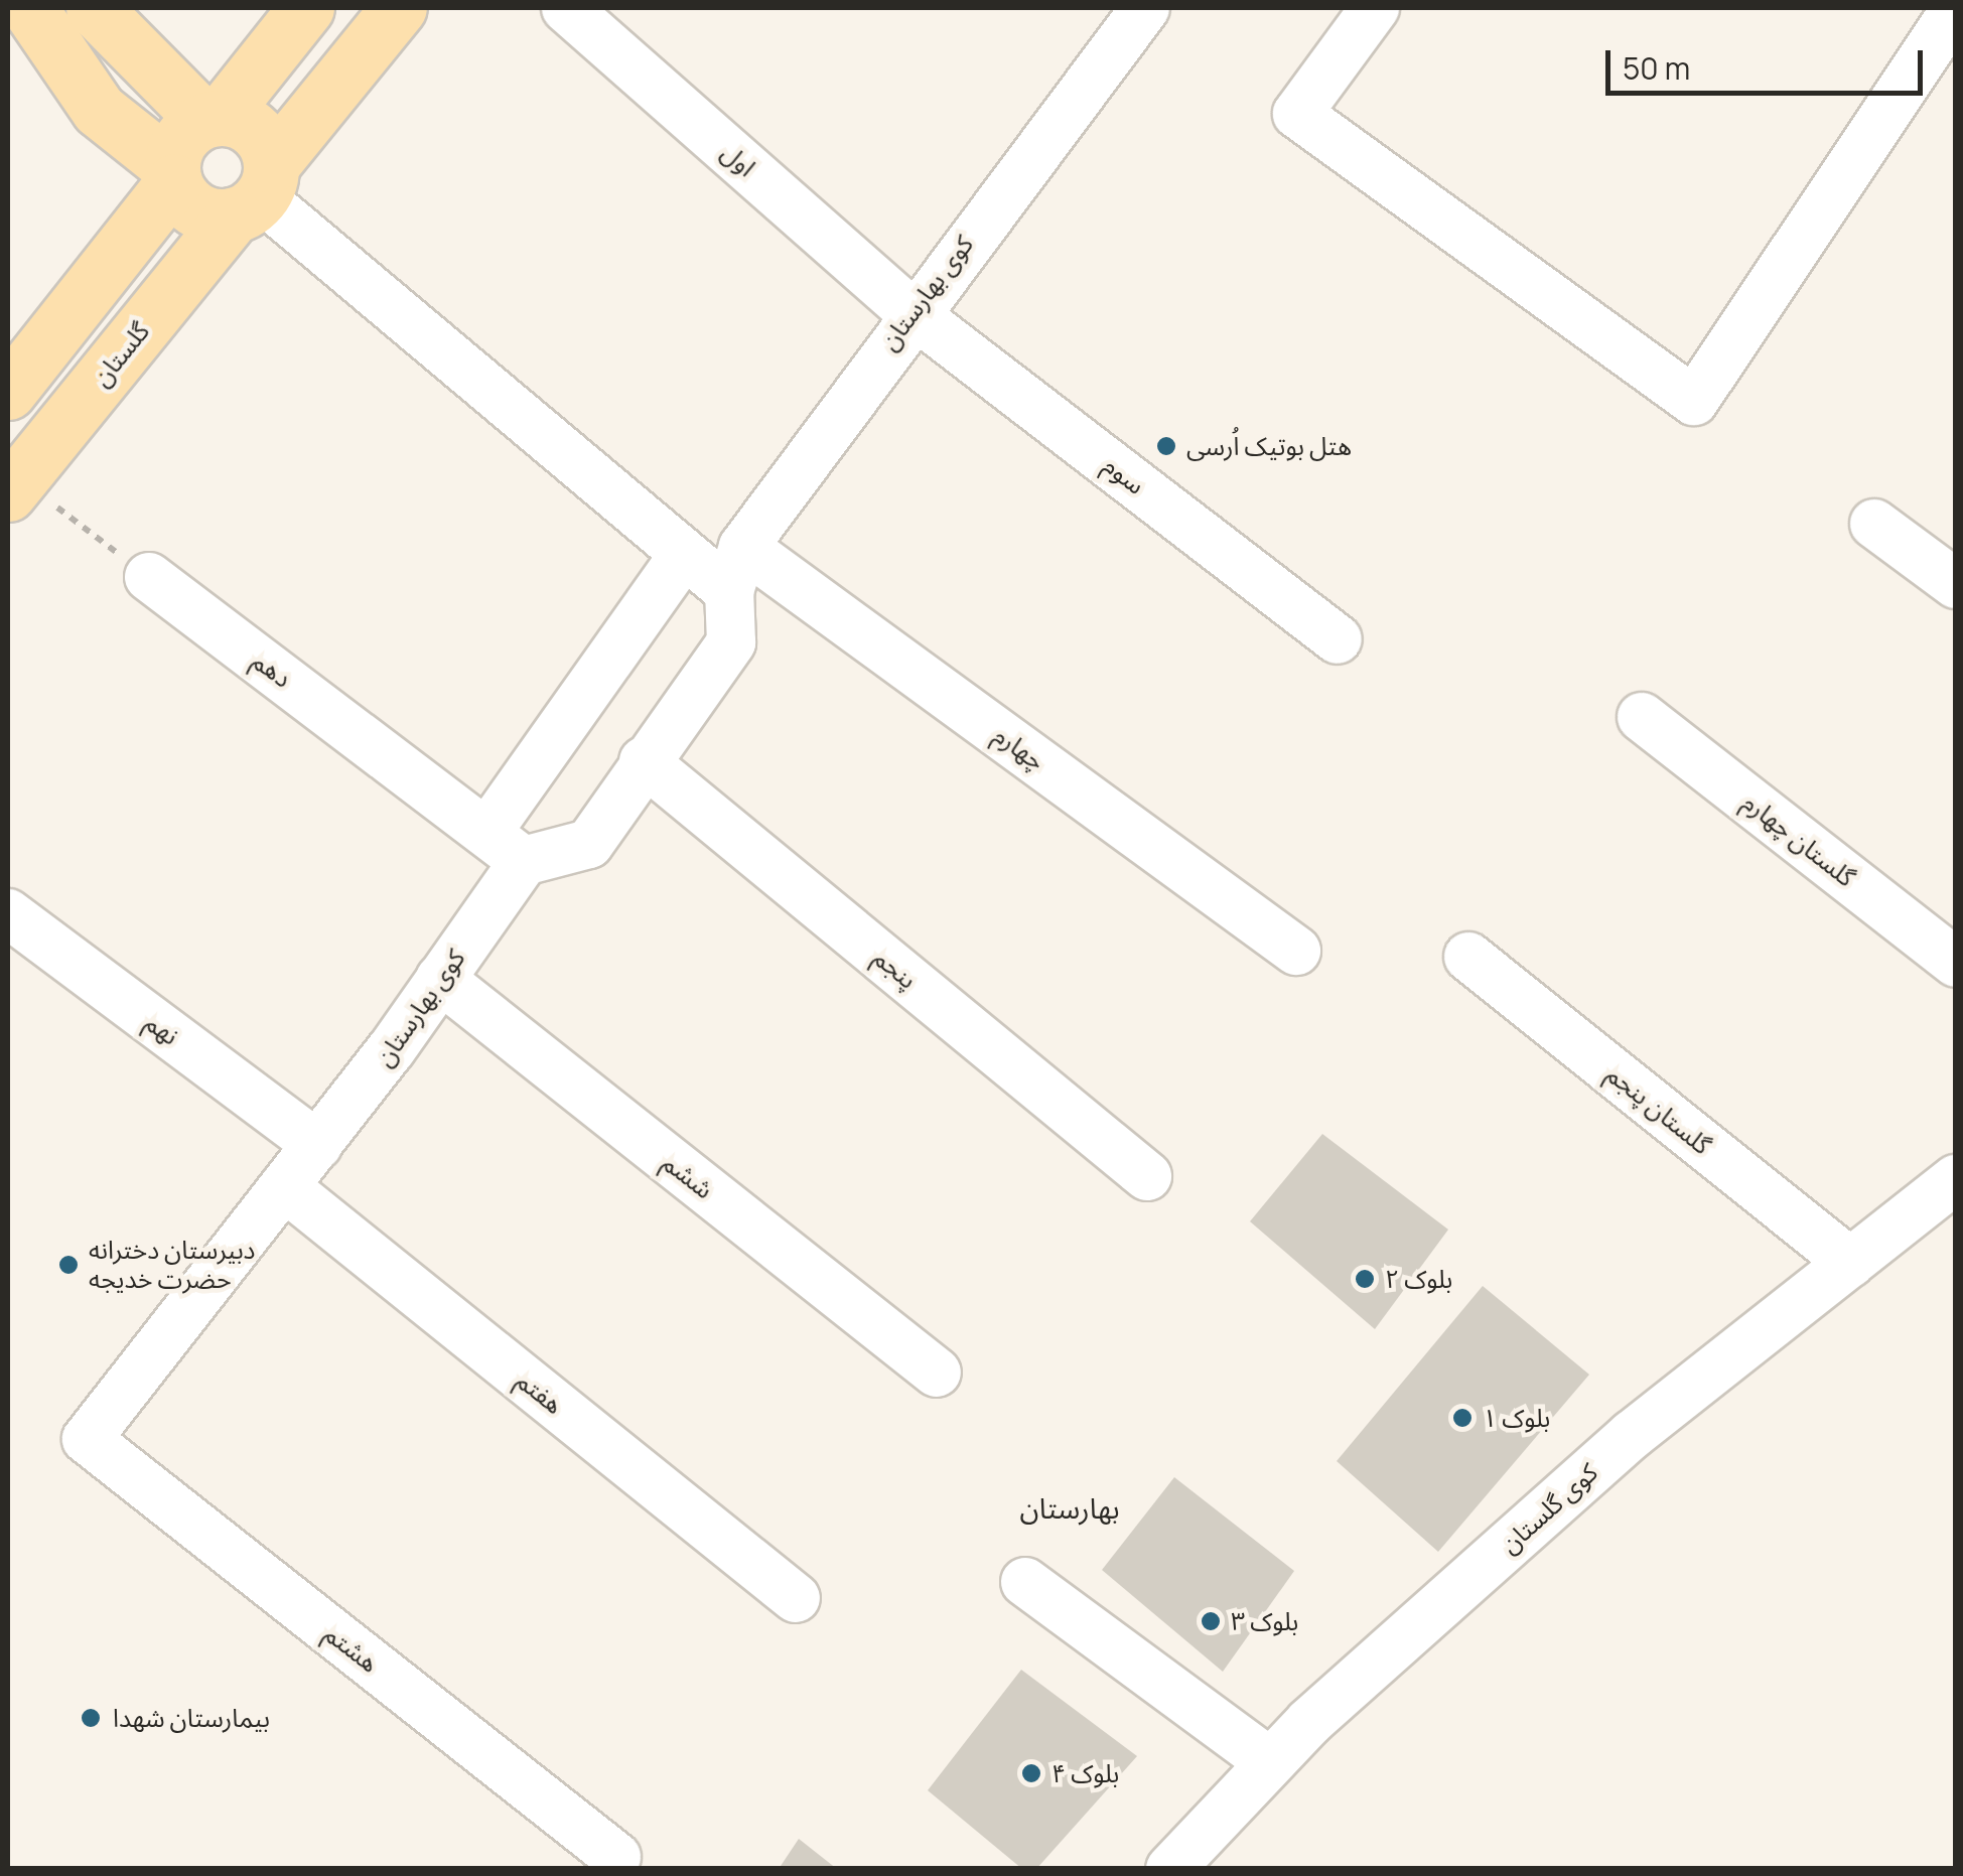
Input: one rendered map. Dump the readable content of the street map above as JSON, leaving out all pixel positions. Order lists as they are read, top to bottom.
{
  "streets": {
    "main road": ["گلستان"],
    "street": [
      "اول",
      "کوی بهارستان",
      "سوم",
      "دهم",
      "چهارم",
      "گلستان چهارم",
      "پنجم",
      "نهم",
      "گلستان پنجم",
      "ششم",
      "هفتم",
      "کوی گلستان",
      "هشتم"
    ]
  },
  "crossings": [
    ["اول", "کوی بهارستان"],
    ["اول", "سوم"],
    ["کوی بهارستان", "سوم"],
    ["کوی بهارستان", "دهم"],
    ["کوی بهارستان", "چهارم"],
    ["کوی بهارستان", "نهم"],
    ["کوی بهارستان", "ششم"],
    ["کوی بهارستان", "هفتم"],
    ["کوی بهارستان", "هشتم"],
    ["گلستان پنجم", "کوی گلستان"]
  ],
  "districts": ["بهارستان"],
  "places": [
    "هتل بوتیک اُرسی",
    "دبیرستان دخترانه حضرت خدیجه",
    "بلوک ۲",
    "بلوک ۱",
    "بلوک ۳",
    "بیمارستان شهدا",
    "بلوک ۴"
  ],
  "scale_bar": "50 m"
}
